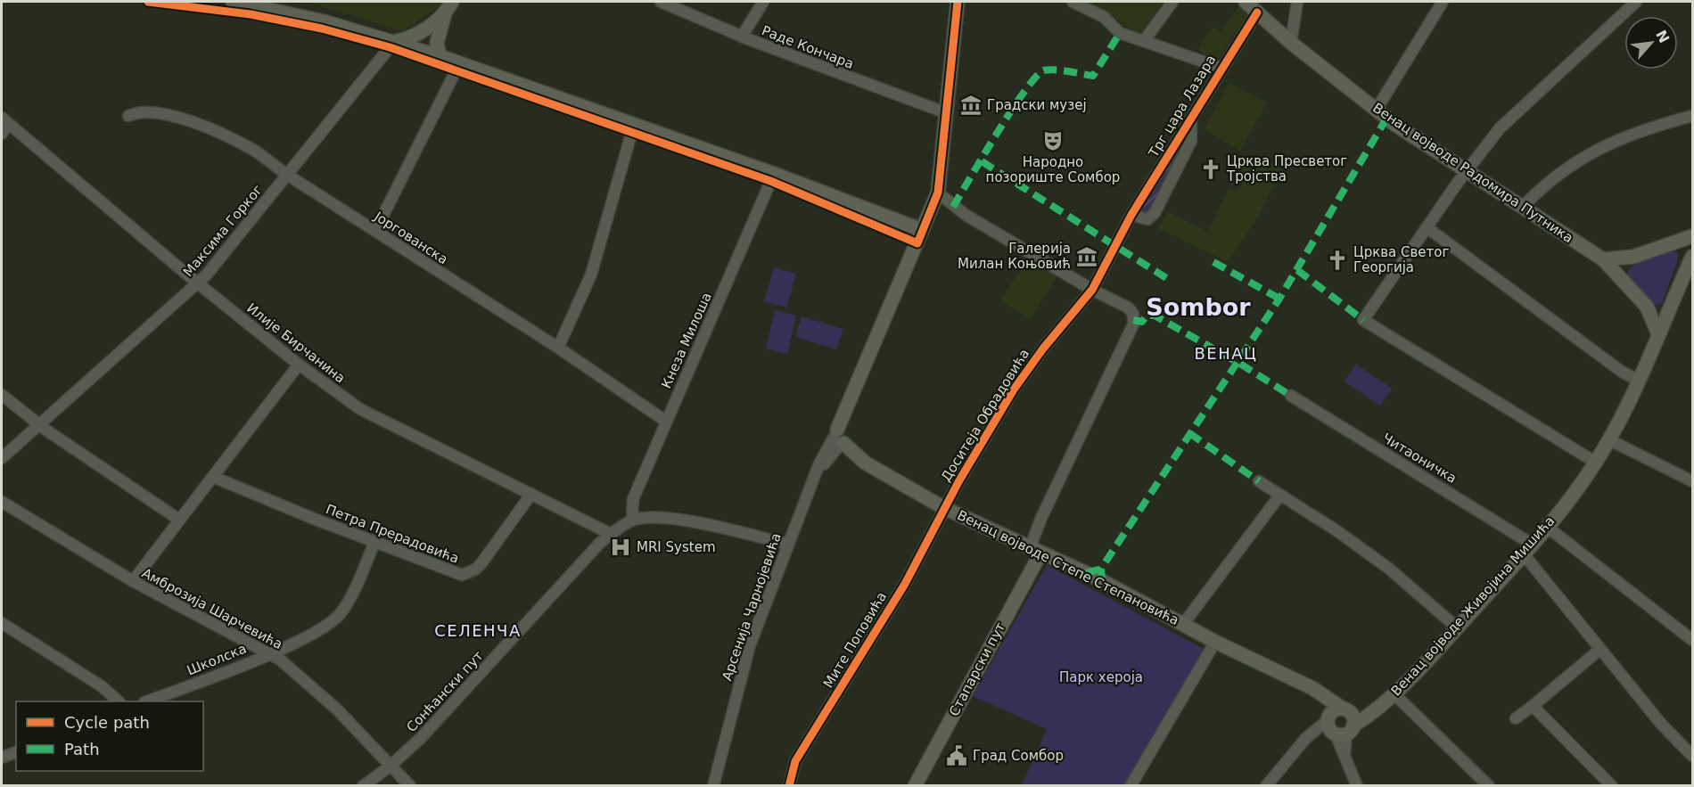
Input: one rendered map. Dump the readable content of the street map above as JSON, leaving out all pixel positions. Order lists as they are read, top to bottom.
{
  "streets": {
    "main road": [
      "Венац војводе Радомира Путника",
      "Венац војводе Степе Степановића",
      "Венац војводе Живојина Мишића",
      "Стапарски пут"
    ],
    "street": [
      "Раде Кончара",
      "Трг цара Лазара",
      "Максима Горког",
      "Јоргованска",
      "Кнеза Милоша",
      "Илије Бирчанина",
      "Доситеја Обрадовића",
      "Читаоничка",
      "Петра Прерадовића",
      "Арсенија Чарнојевића",
      "Амброзија Шарчевића",
      "Мите Поповића",
      "Школска",
      "Сонћански пут"
    ]
  },
  "crossings": [
    ["Трг цара Лазара", "Венац војводе Радомира Путника"],
    ["Трг цара Лазара", "Доситеја Обрадовића"],
    ["Венац војводе Радомира Путника", "Венац војводе Живојина Мишића"],
    ["Максима Горког", "Јоргованска"],
    ["Максима Горког", "Илије Бирчанина"],
    ["Јоргованска", "Кнеза Милоша"],
    ["Кнеза Милоша", "Сонћански пут"],
    ["Илије Бирчанина", "Петра Прерадовића"],
    ["Илије Бирчанина", "Сонћански пут"],
    ["Доситеја Обрадовића", "Венац војводе Степе Степановића"],
    ["Доситеја Обрадовића", "Мите Поповића"],
    ["Читаоничка", "Венац војводе Живојина Мишића"],
    ["Петра Прерадовића", "Школска"],
    ["Венац војводе Степе Степановића", "Венац војводе Живојина Мишића"],
    ["Венац војводе Степе Степановића", "Арсенија Чарнојевића"],
    ["Венац војводе Степе Степановића", "Мите Поповића"],
    ["Венац војводе Степе Степановића", "Стапарски пут"],
    ["Амброзија Шарчевића", "Школска"],
    ["Амброзија Шарчевића", "Сонћански пут"]
  ],
  "districts": ["Sombor", "ВЕНАЦ", "СЕЛЕНЧА"],
  "parks": ["Парк хероја"],
  "places": {
    "museum": ["Градски музеј", "Галерија Милан Коњовић"],
    "theatre": ["Народно позориште Сомбор"],
    "church": ["Црква Пресветог Тројства", "Црква Светог Георгија"],
    "hospital": ["MRI System"],
    "public building": ["Град Сомбор"]
  },
  "legend": ["Cycle path", "Path"],
  "north": "top right"
}
